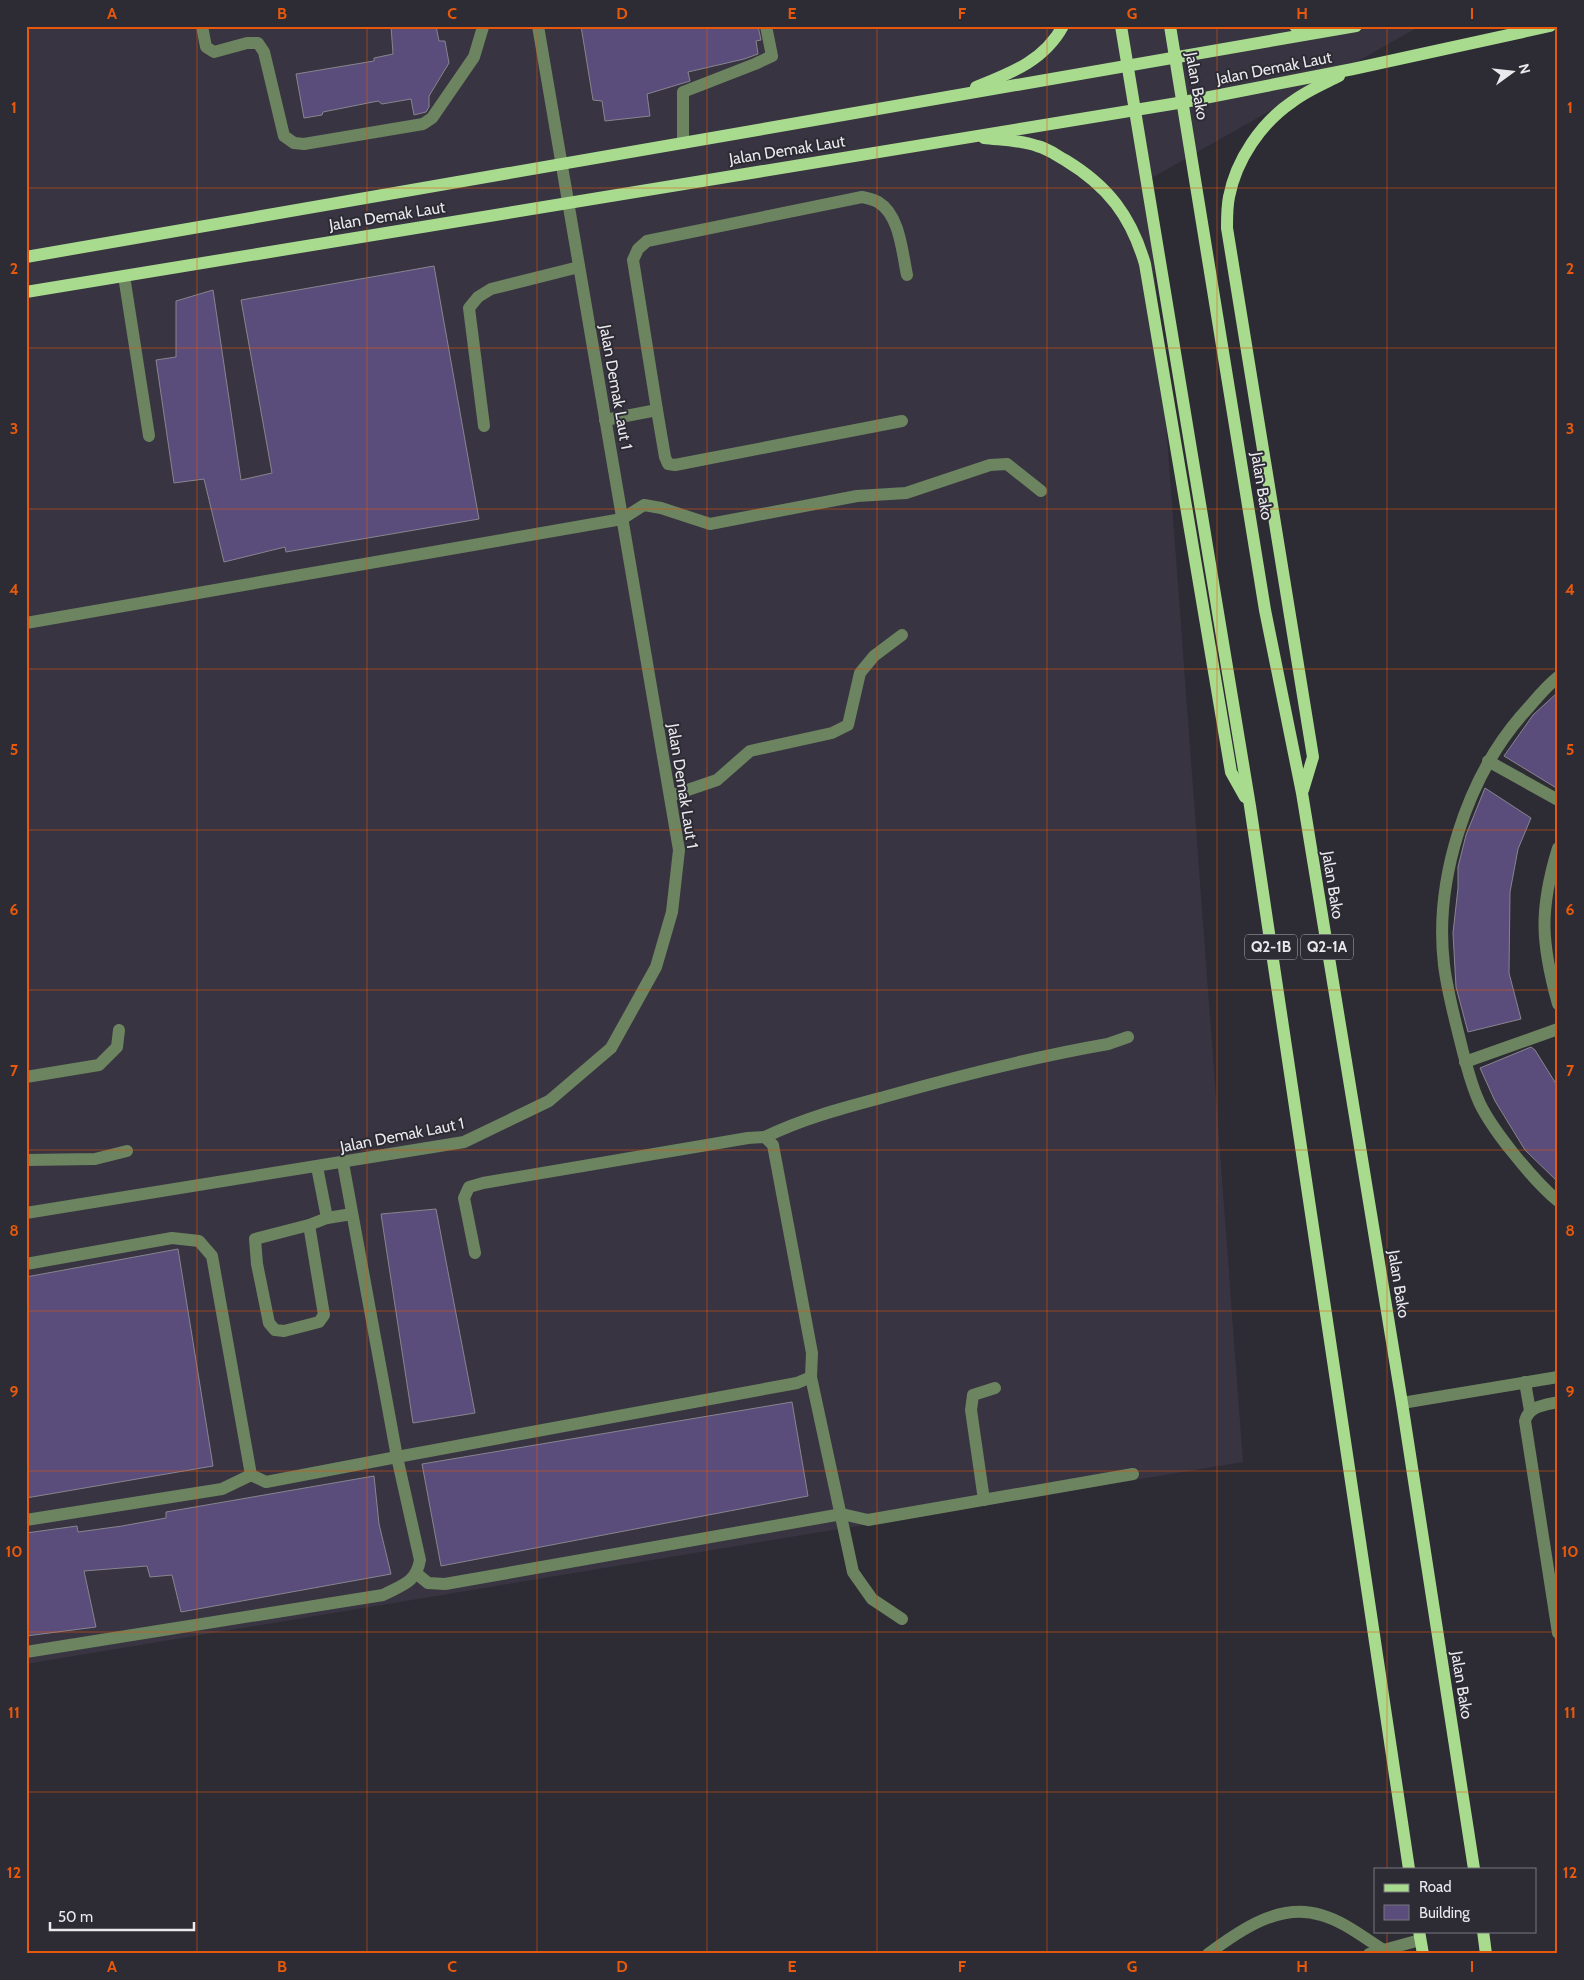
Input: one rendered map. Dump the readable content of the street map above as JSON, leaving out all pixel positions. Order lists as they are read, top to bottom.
{
  "streets": {
    "main road": [
      "Jalan Demak Laut",
      "Jalan Bako",
      "Q2-1B",
      "Q2-1A"
    ],
    "street": ["Jalan Demak Laut 1"]
  },
  "crossings": [
    ["Jalan Demak Laut", "Jalan Bako"],
    ["Jalan Demak Laut", "Jalan Demak Laut 1"],
    ["Jalan Demak Laut", "Q2-1B"]
  ],
  "legend": ["Road", "Building"],
  "scale_bar": "50 m",
  "north": "right",
  "grid": {
    "columns": [
      "A",
      "B",
      "C",
      "D",
      "E",
      "F",
      "G",
      "H",
      "I"
    ],
    "rows": [
      "1",
      "2",
      "3",
      "4",
      "5",
      "6",
      "7",
      "8",
      "9",
      "10",
      "11",
      "12"
    ]
  }
}
